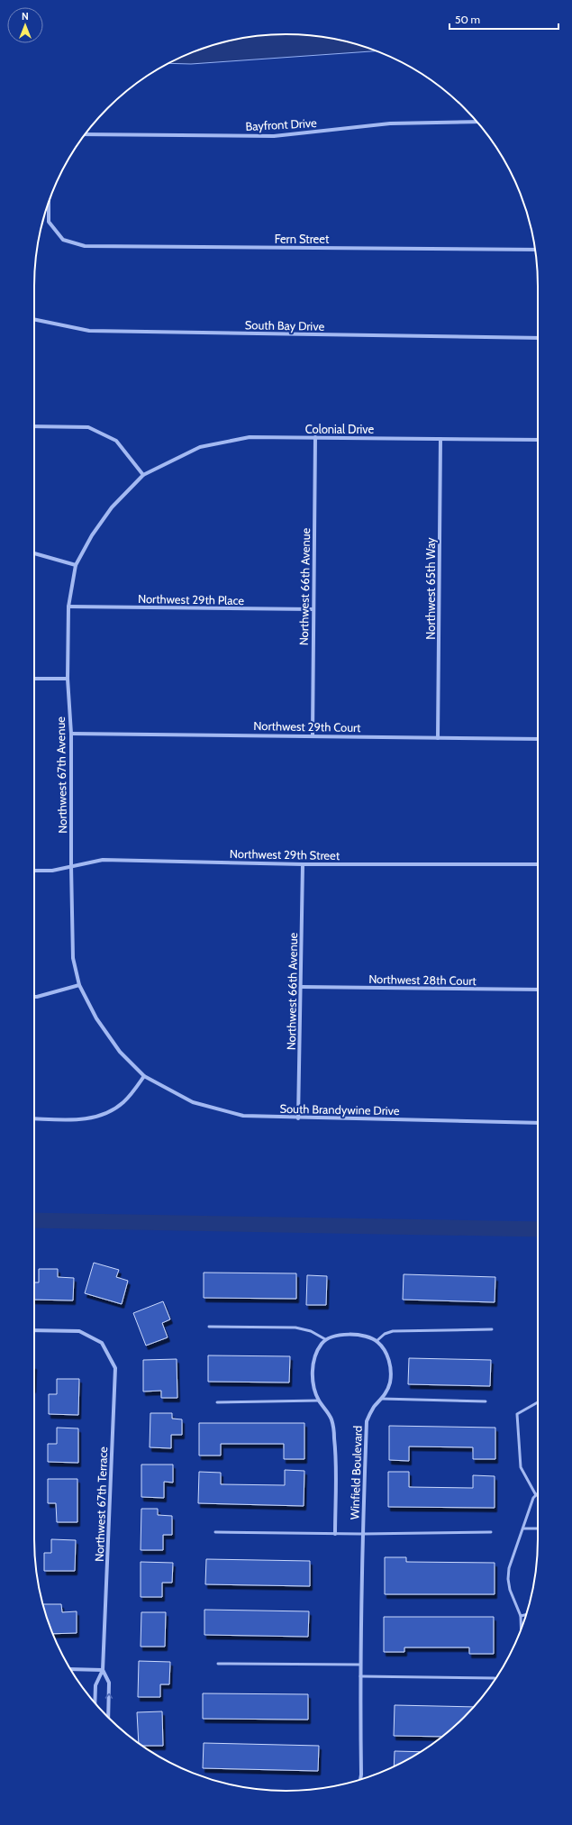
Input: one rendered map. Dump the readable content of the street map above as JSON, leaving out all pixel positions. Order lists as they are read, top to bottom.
{
  "streets": {
    "street": [
      "Bayfront Drive",
      "Fern Street",
      "South Bay Drive",
      "Colonial Drive",
      "Northwest 66th Avenue",
      "Northwest 65th Way",
      "Northwest 29th Place",
      "Northwest 29th Court",
      "Northwest 67th Avenue",
      "Northwest 29th Street",
      "Northwest 28th Court",
      "South Brandywine Drive",
      "Winfield Boulevard",
      "Northwest 67th Terrace"
    ]
  },
  "crossings": [
    ["Colonial Drive", "Northwest 66th Avenue"],
    ["Colonial Drive", "Northwest 65th Way"],
    ["Colonial Drive", "Northwest 67th Avenue"],
    ["Northwest 66th Avenue", "Northwest 29th Place"],
    ["Northwest 66th Avenue", "Northwest 29th Court"],
    ["Northwest 66th Avenue", "Northwest 29th Street"],
    ["Northwest 66th Avenue", "Northwest 28th Court"],
    ["Northwest 66th Avenue", "South Brandywine Drive"],
    ["Northwest 65th Way", "Northwest 29th Court"],
    ["Northwest 29th Place", "Northwest 67th Avenue"],
    ["Northwest 29th Court", "Northwest 67th Avenue"],
    ["Northwest 67th Avenue", "Northwest 29th Street"],
    ["Northwest 67th Avenue", "South Brandywine Drive"]
  ],
  "scale_bar": "50 m",
  "north": "top"
}
